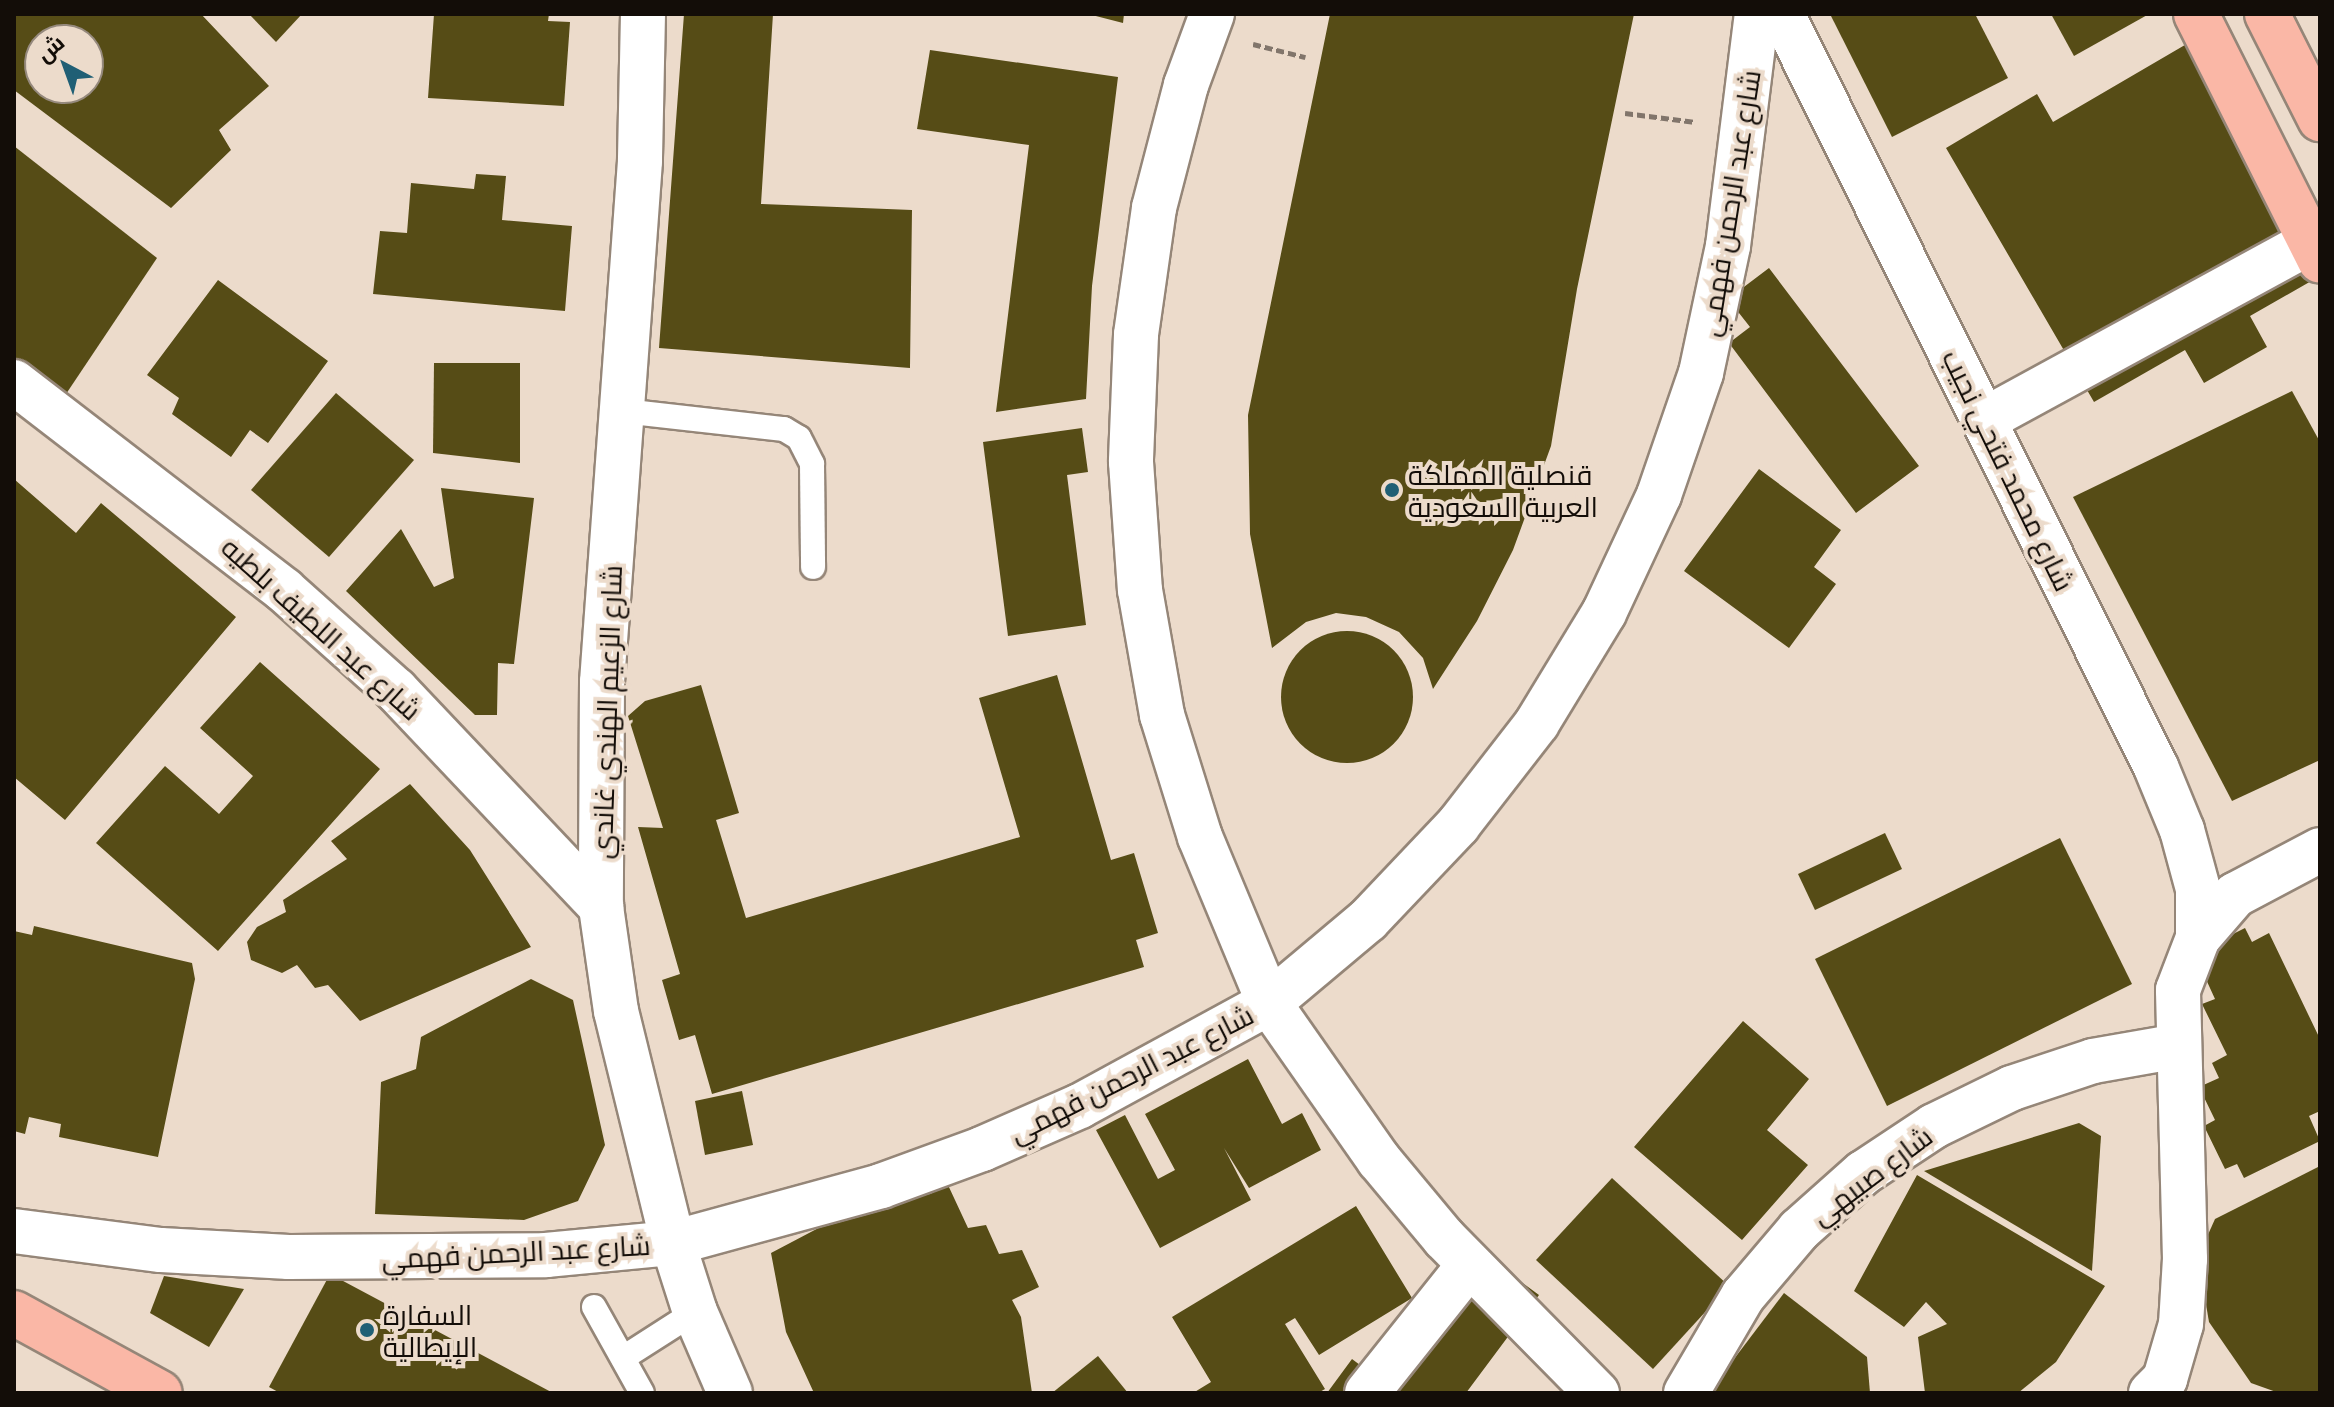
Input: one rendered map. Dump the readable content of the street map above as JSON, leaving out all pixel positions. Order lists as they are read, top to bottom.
{
  "streets": {
    "street": [
      "شارع عبد الرحمن فهمي",
      "شارع محمد فتحي نجيب",
      "شارع عبد اللطيف بلطيه",
      "شارع الزعيم الهندي غاندي",
      "شارع صبيهي"
    ]
  },
  "crossings": [
    ["شارع عبد الرحمن فهمي", "شارع الزعيم الهندي غاندي"],
    ["شارع عبد اللطيف بلطيه", "شارع الزعيم الهندي غاندي"]
  ],
  "places": ["قنصلية المملكة العربية السعودية", "السفارة الإيطالية"],
  "north": "top left"
}
